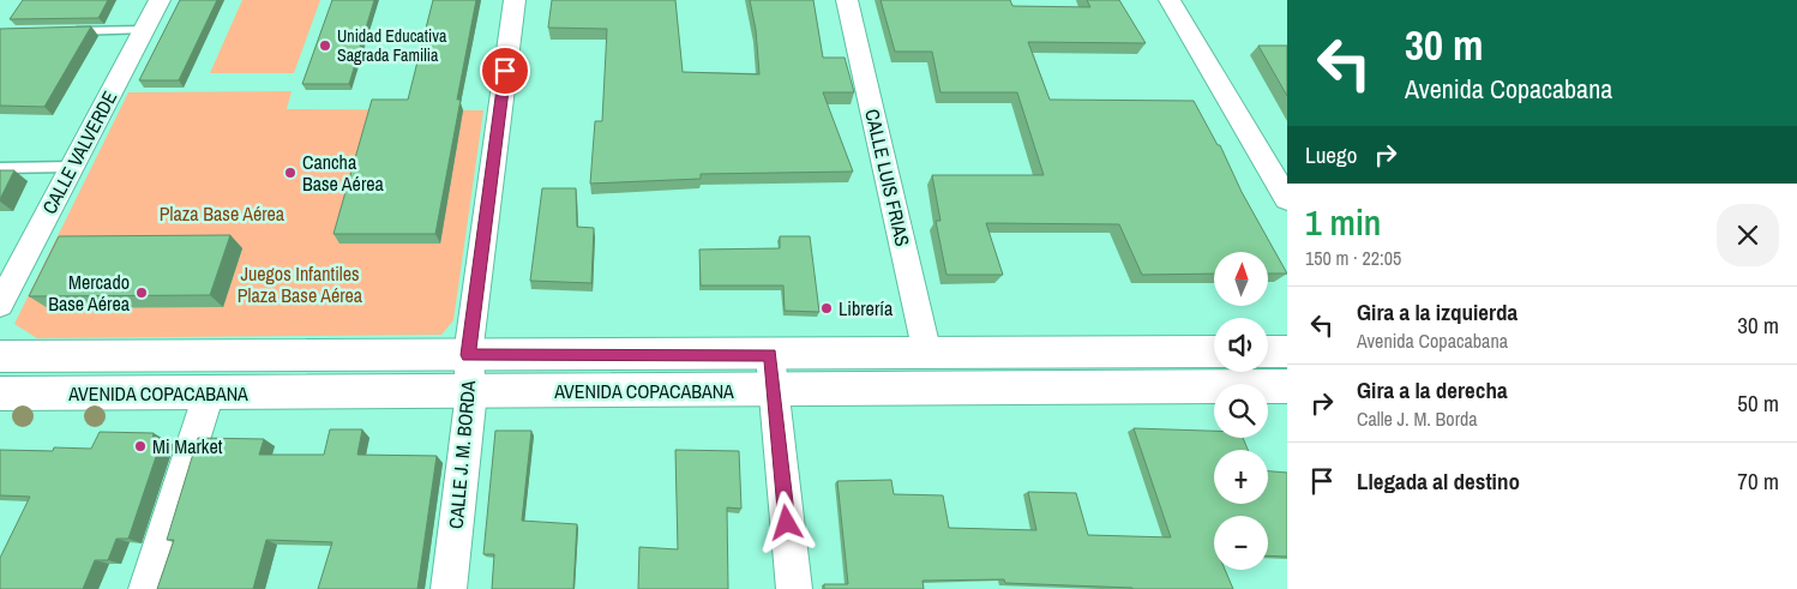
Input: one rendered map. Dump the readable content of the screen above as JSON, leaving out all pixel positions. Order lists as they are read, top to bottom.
{
  "streets": {
    "main road": ["AVENIDA COPACABANA"],
    "street": ["CALLE VALVERDE", "CALLE LUIS FRIAS", "CALLE J. M. BORDA"]
  },
  "crossings": [
    ["CALLE LUIS FRIAS", "AVENIDA COPACABANA"],
    ["AVENIDA COPACABANA", "CALLE J. M. BORDA"]
  ],
  "parks": ["Plaza Base Aérea", "Juegos Infantiles Plaza Base Aérea"],
  "places": [
    "Unidad Educativa Sagrada Familia",
    "Cancha Base Aérea",
    "Mercado Base Aérea",
    "Librería",
    "Mi Market"
  ],
  "north": "top",
  "page": {
    "turn": ["30 m", "Avenida Copacabana"],
    "then": "Luego",
    "heading": ["1 min", "150 m · 22:05"],
    "map_buttons": ["+", "−"],
    "list": [
      {
        "name": "Gira a la izquierda",
        "note": "Avenida Copacabana",
        "value": "30 m"
      },
      {
        "name": "Gira a la derecha",
        "note": "Calle J. M. Borda",
        "value": "50 m"
      },
      {
        "name": "Llegada al destino",
        "value": "70 m"
      }
    ]
  }
}
